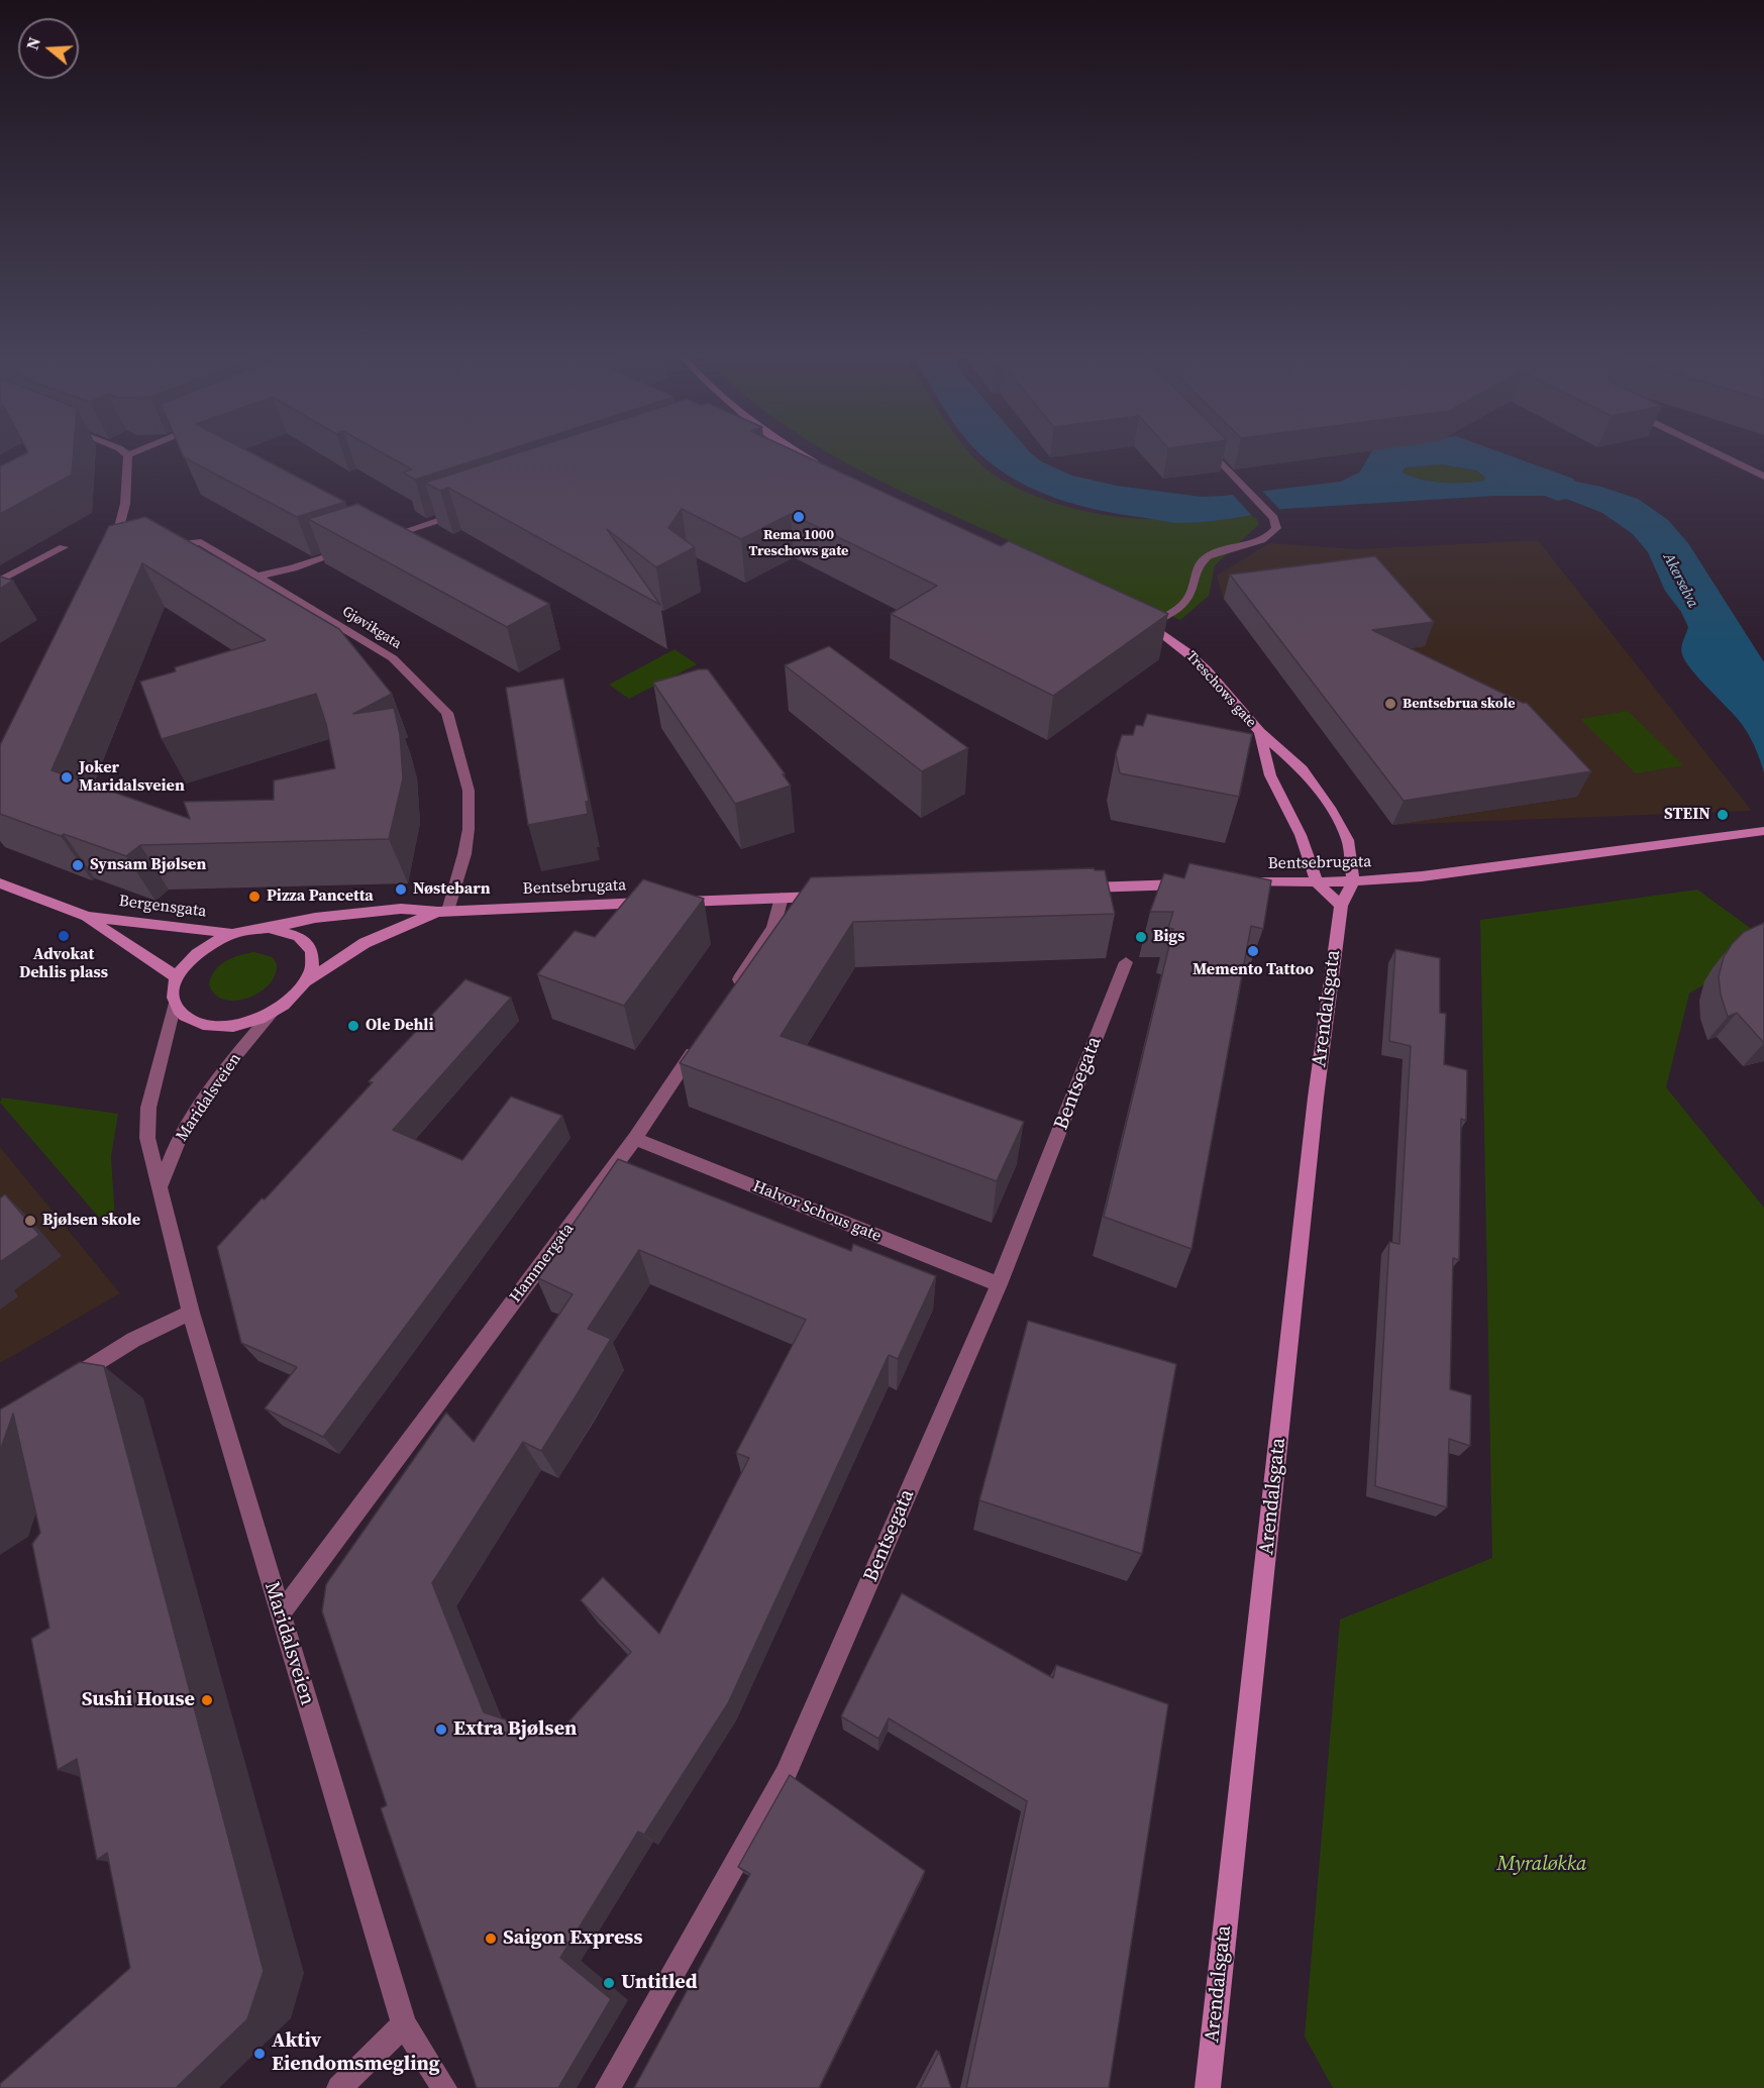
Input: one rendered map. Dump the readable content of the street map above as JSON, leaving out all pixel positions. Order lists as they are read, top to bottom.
{
  "streets": {
    "street": [
      "Gjøvikgata",
      "Treschows gate",
      "Bentsebrugata",
      "Bergensgata",
      "Arendalsgata",
      "Bentsegata",
      "Maridalsveien",
      "Halvor Schous gate",
      "Hammergata"
    ]
  },
  "crossings": [
    ["Gjøvikgata", "Bentsebrugata"],
    ["Treschows gate", "Bentsebrugata"],
    ["Treschows gate", "Arendalsgata"],
    ["Bentsebrugata", "Bergensgata"],
    ["Bentsebrugata", "Maridalsveien"],
    ["Bergensgata", "Maridalsveien"],
    ["Bentsegata", "Halvor Schous gate"],
    ["Maridalsveien", "Hammergata"],
    ["Halvor Schous gate", "Hammergata"]
  ],
  "water": ["Akerselva"],
  "parks": ["Myraløkka"],
  "places": [
    "Rema 1000 Treschows gate",
    "Bentsebrua skole",
    "Joker Maridalsveien",
    "STEIN",
    "Synsam Bjølsen",
    "Nøstebarn",
    "Pizza Pancetta",
    "Advokat Dehlis plass",
    "Bigs",
    "Memento Tattoo",
    "Ole Dehli",
    "Bjølsen skole",
    "Sushi House",
    "Extra Bjølsen",
    "Saigon Express",
    "Untitled",
    "Aktiv Eiendomsmegling"
  ],
  "north": "left"
}
